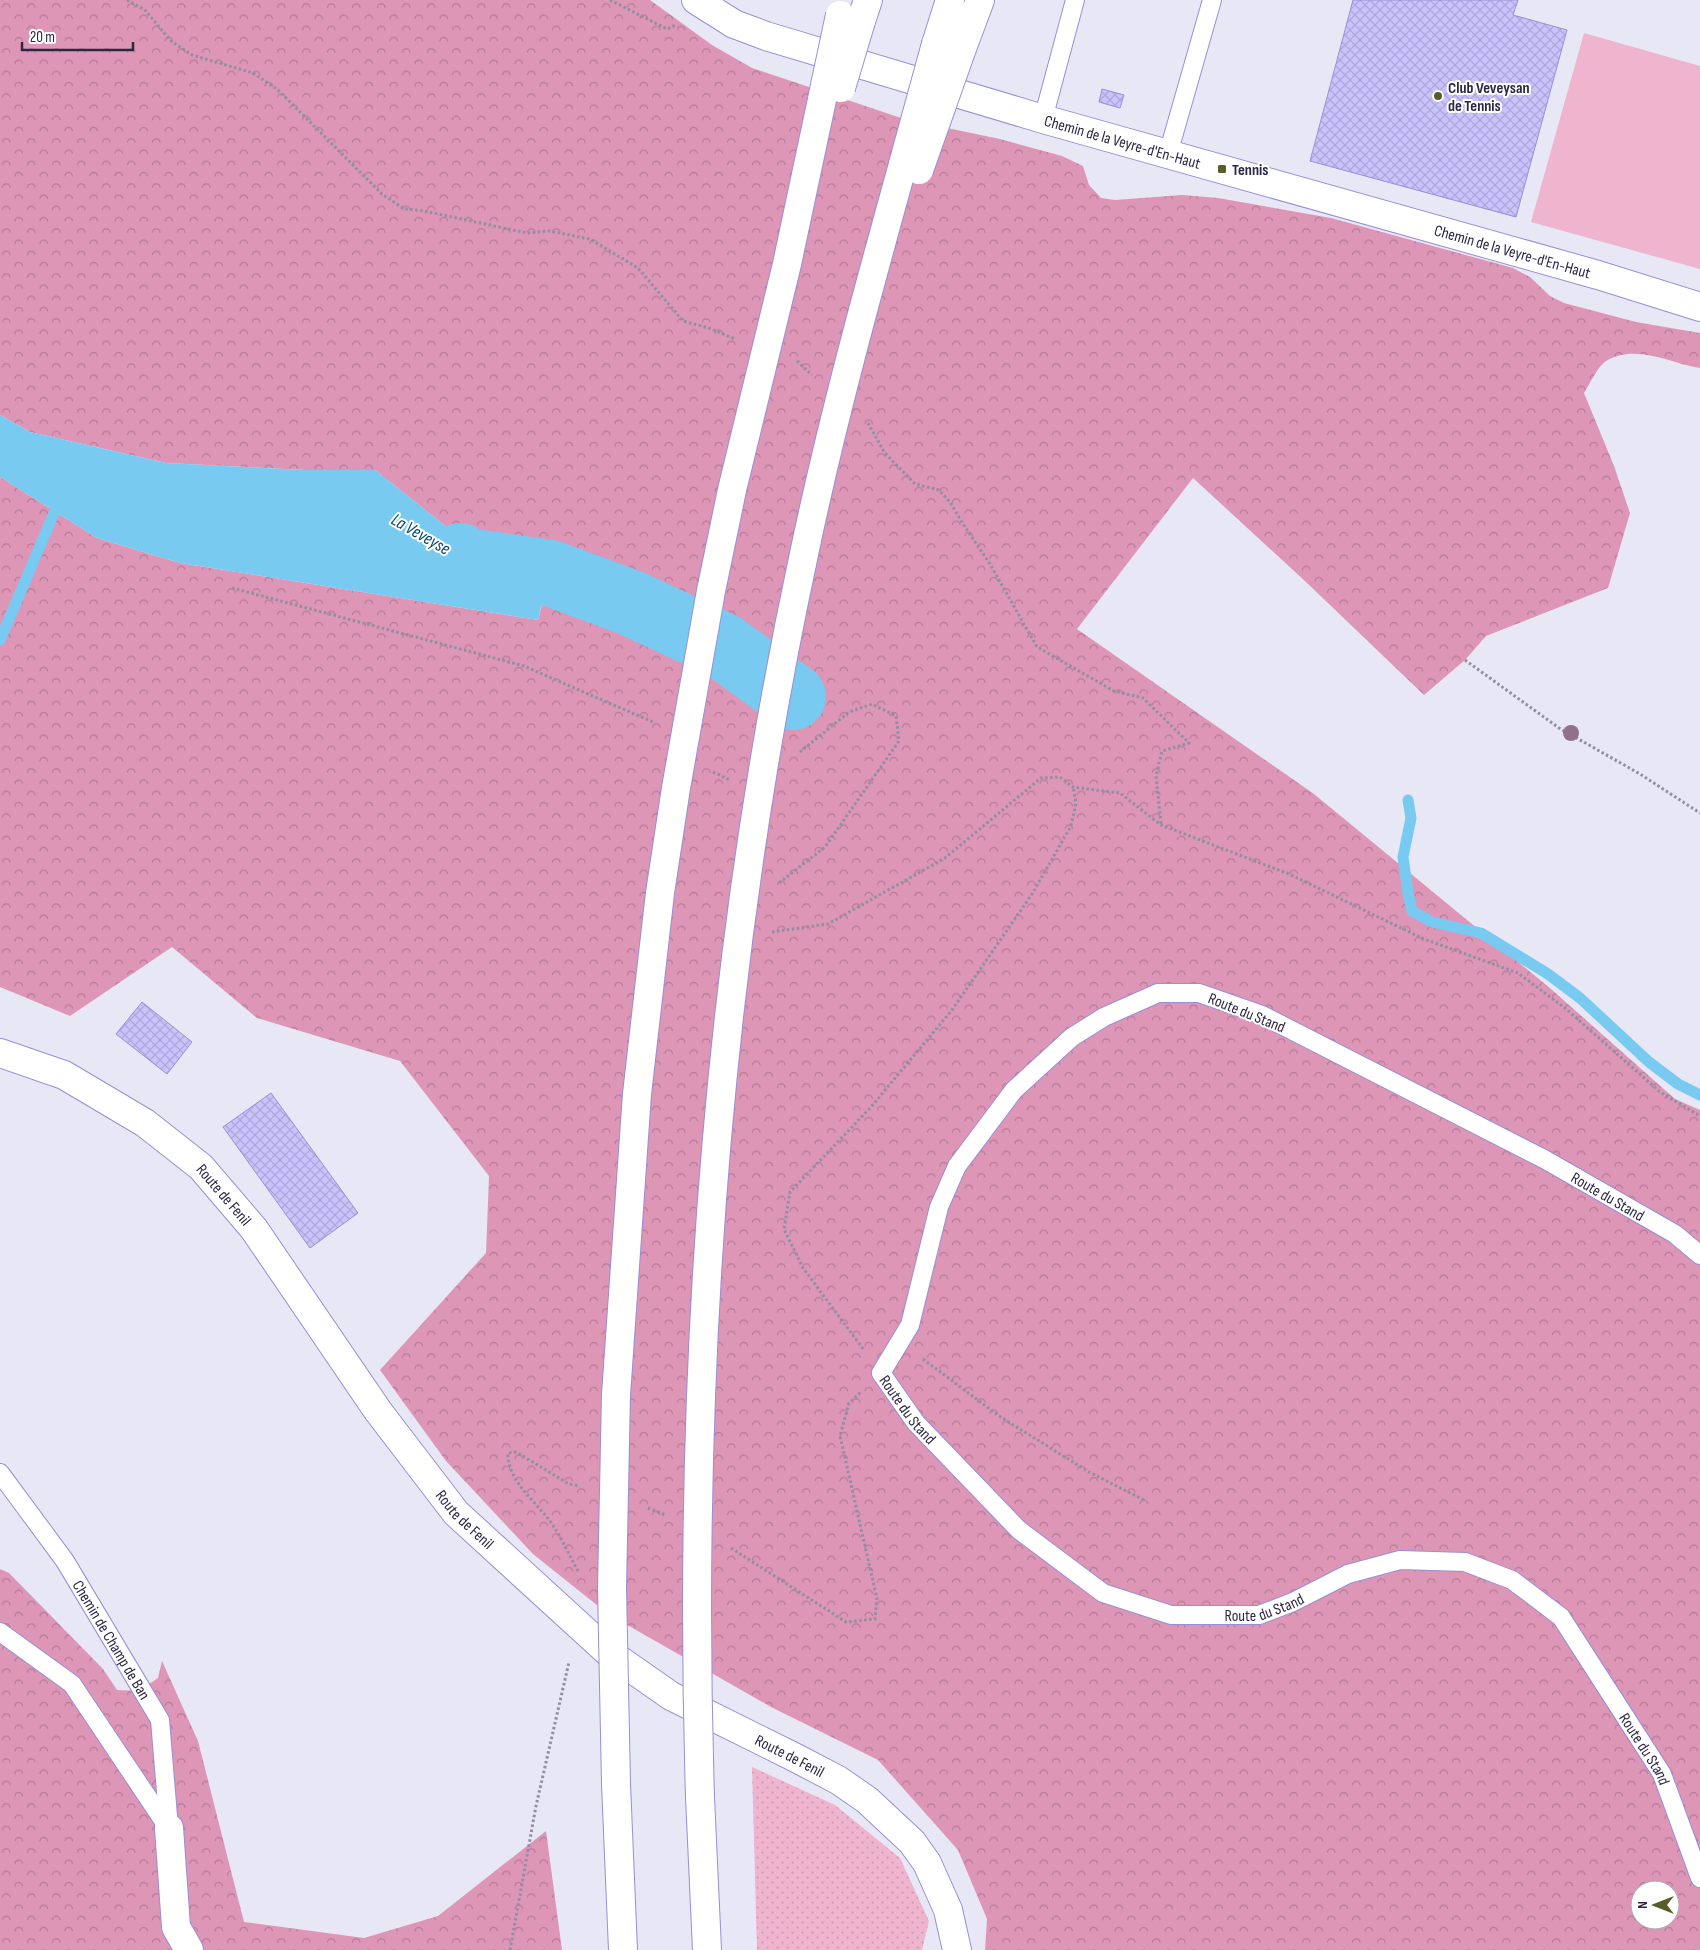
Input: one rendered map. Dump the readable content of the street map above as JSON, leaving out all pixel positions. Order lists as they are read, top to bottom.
{
  "streets": {
    "main road": ["Chemin de la Veyre-d'En-Haut", "Route de Fenil"],
    "lane": ["Route du Stand", "Chemin de Champ de Ban"]
  },
  "water": ["La Veveyse"],
  "places": {
    "other": ["Club Veveysan de Tennis"],
    "transit": ["Tennis"]
  },
  "scale_bar": "20 m",
  "north": "left"
}
